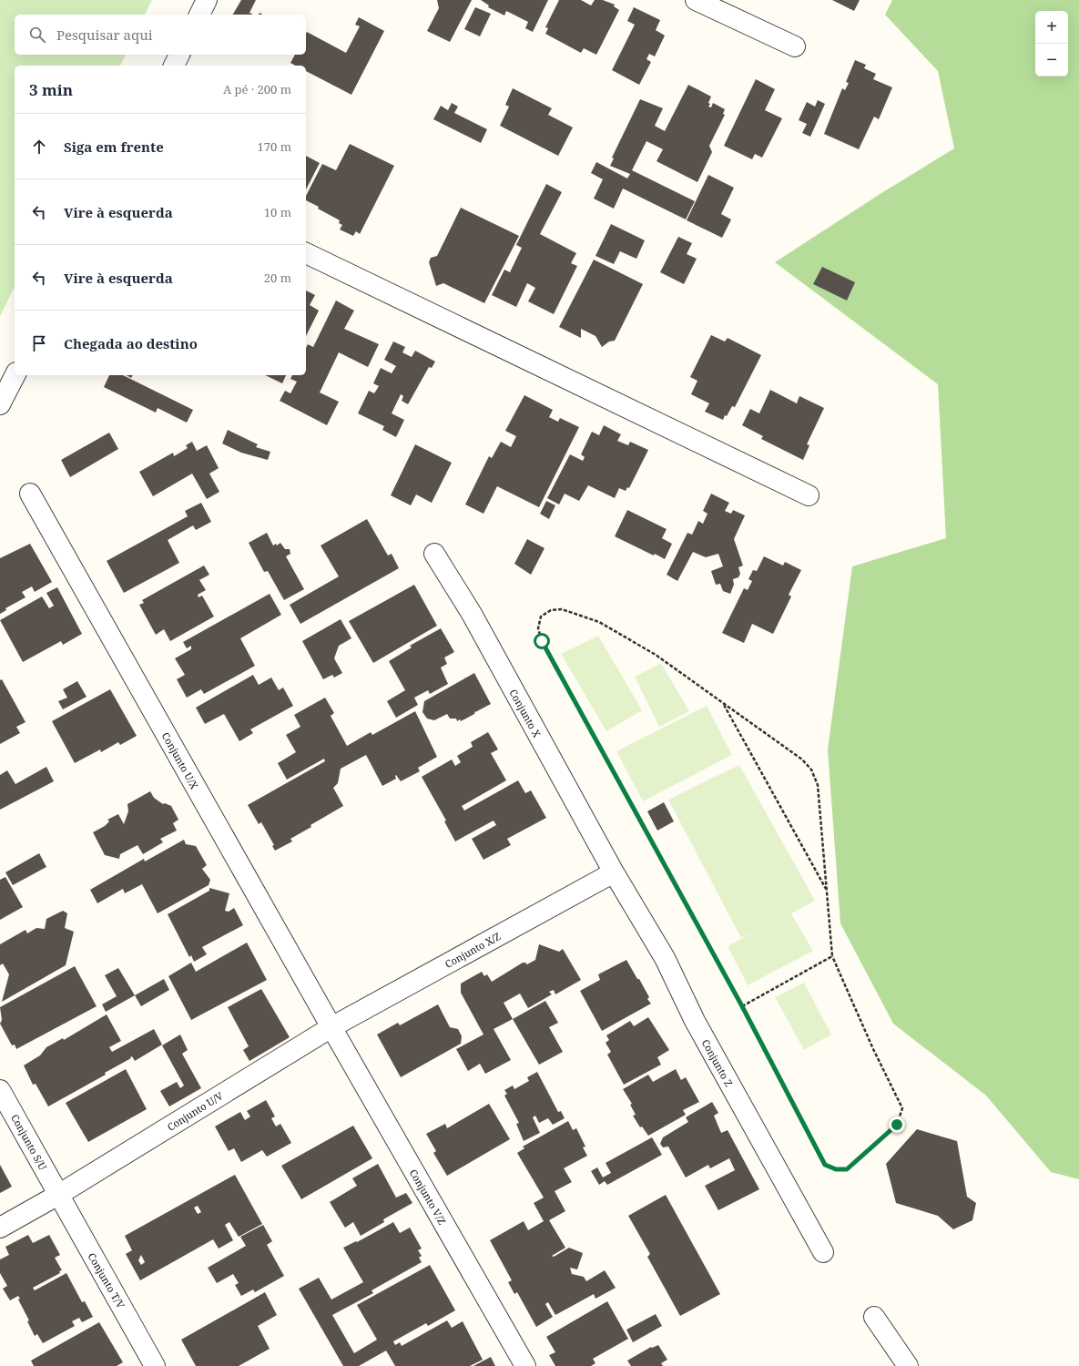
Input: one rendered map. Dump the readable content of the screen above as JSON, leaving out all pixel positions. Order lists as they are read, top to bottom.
{
  "streets": {
    "street": [
      "Conjunto X",
      "Conjunto U/X",
      "Conjunto X/Z",
      "Conjunto Z",
      "Conjunto U/V",
      "Conjunto S/U",
      "Conjunto V/Z",
      "Conjunto T/V"
    ]
  },
  "crossings": [
    ["Conjunto X", "Conjunto X/Z"],
    ["Conjunto X", "Conjunto Z"],
    ["Conjunto U/X", "Conjunto X/Z"],
    ["Conjunto U/X", "Conjunto U/V"],
    ["Conjunto U/X", "Conjunto V/Z"],
    ["Conjunto X/Z", "Conjunto Z"],
    ["Conjunto X/Z", "Conjunto U/V"],
    ["Conjunto X/Z", "Conjunto V/Z"],
    ["Conjunto U/V", "Conjunto S/U"],
    ["Conjunto U/V", "Conjunto V/Z"],
    ["Conjunto U/V", "Conjunto T/V"],
    ["Conjunto S/U", "Conjunto T/V"]
  ],
  "page": {
    "map_buttons": ["+", "−"],
    "search": "Pesquisar aqui",
    "heading": ["3 min", "A pé · 200 m"],
    "list": [
      ["Siga em frente", "170 m"],
      ["Vire à esquerda", "10 m"],
      ["Vire à esquerda", "20 m"],
      "Chegada ao destino"
    ]
  }
}
